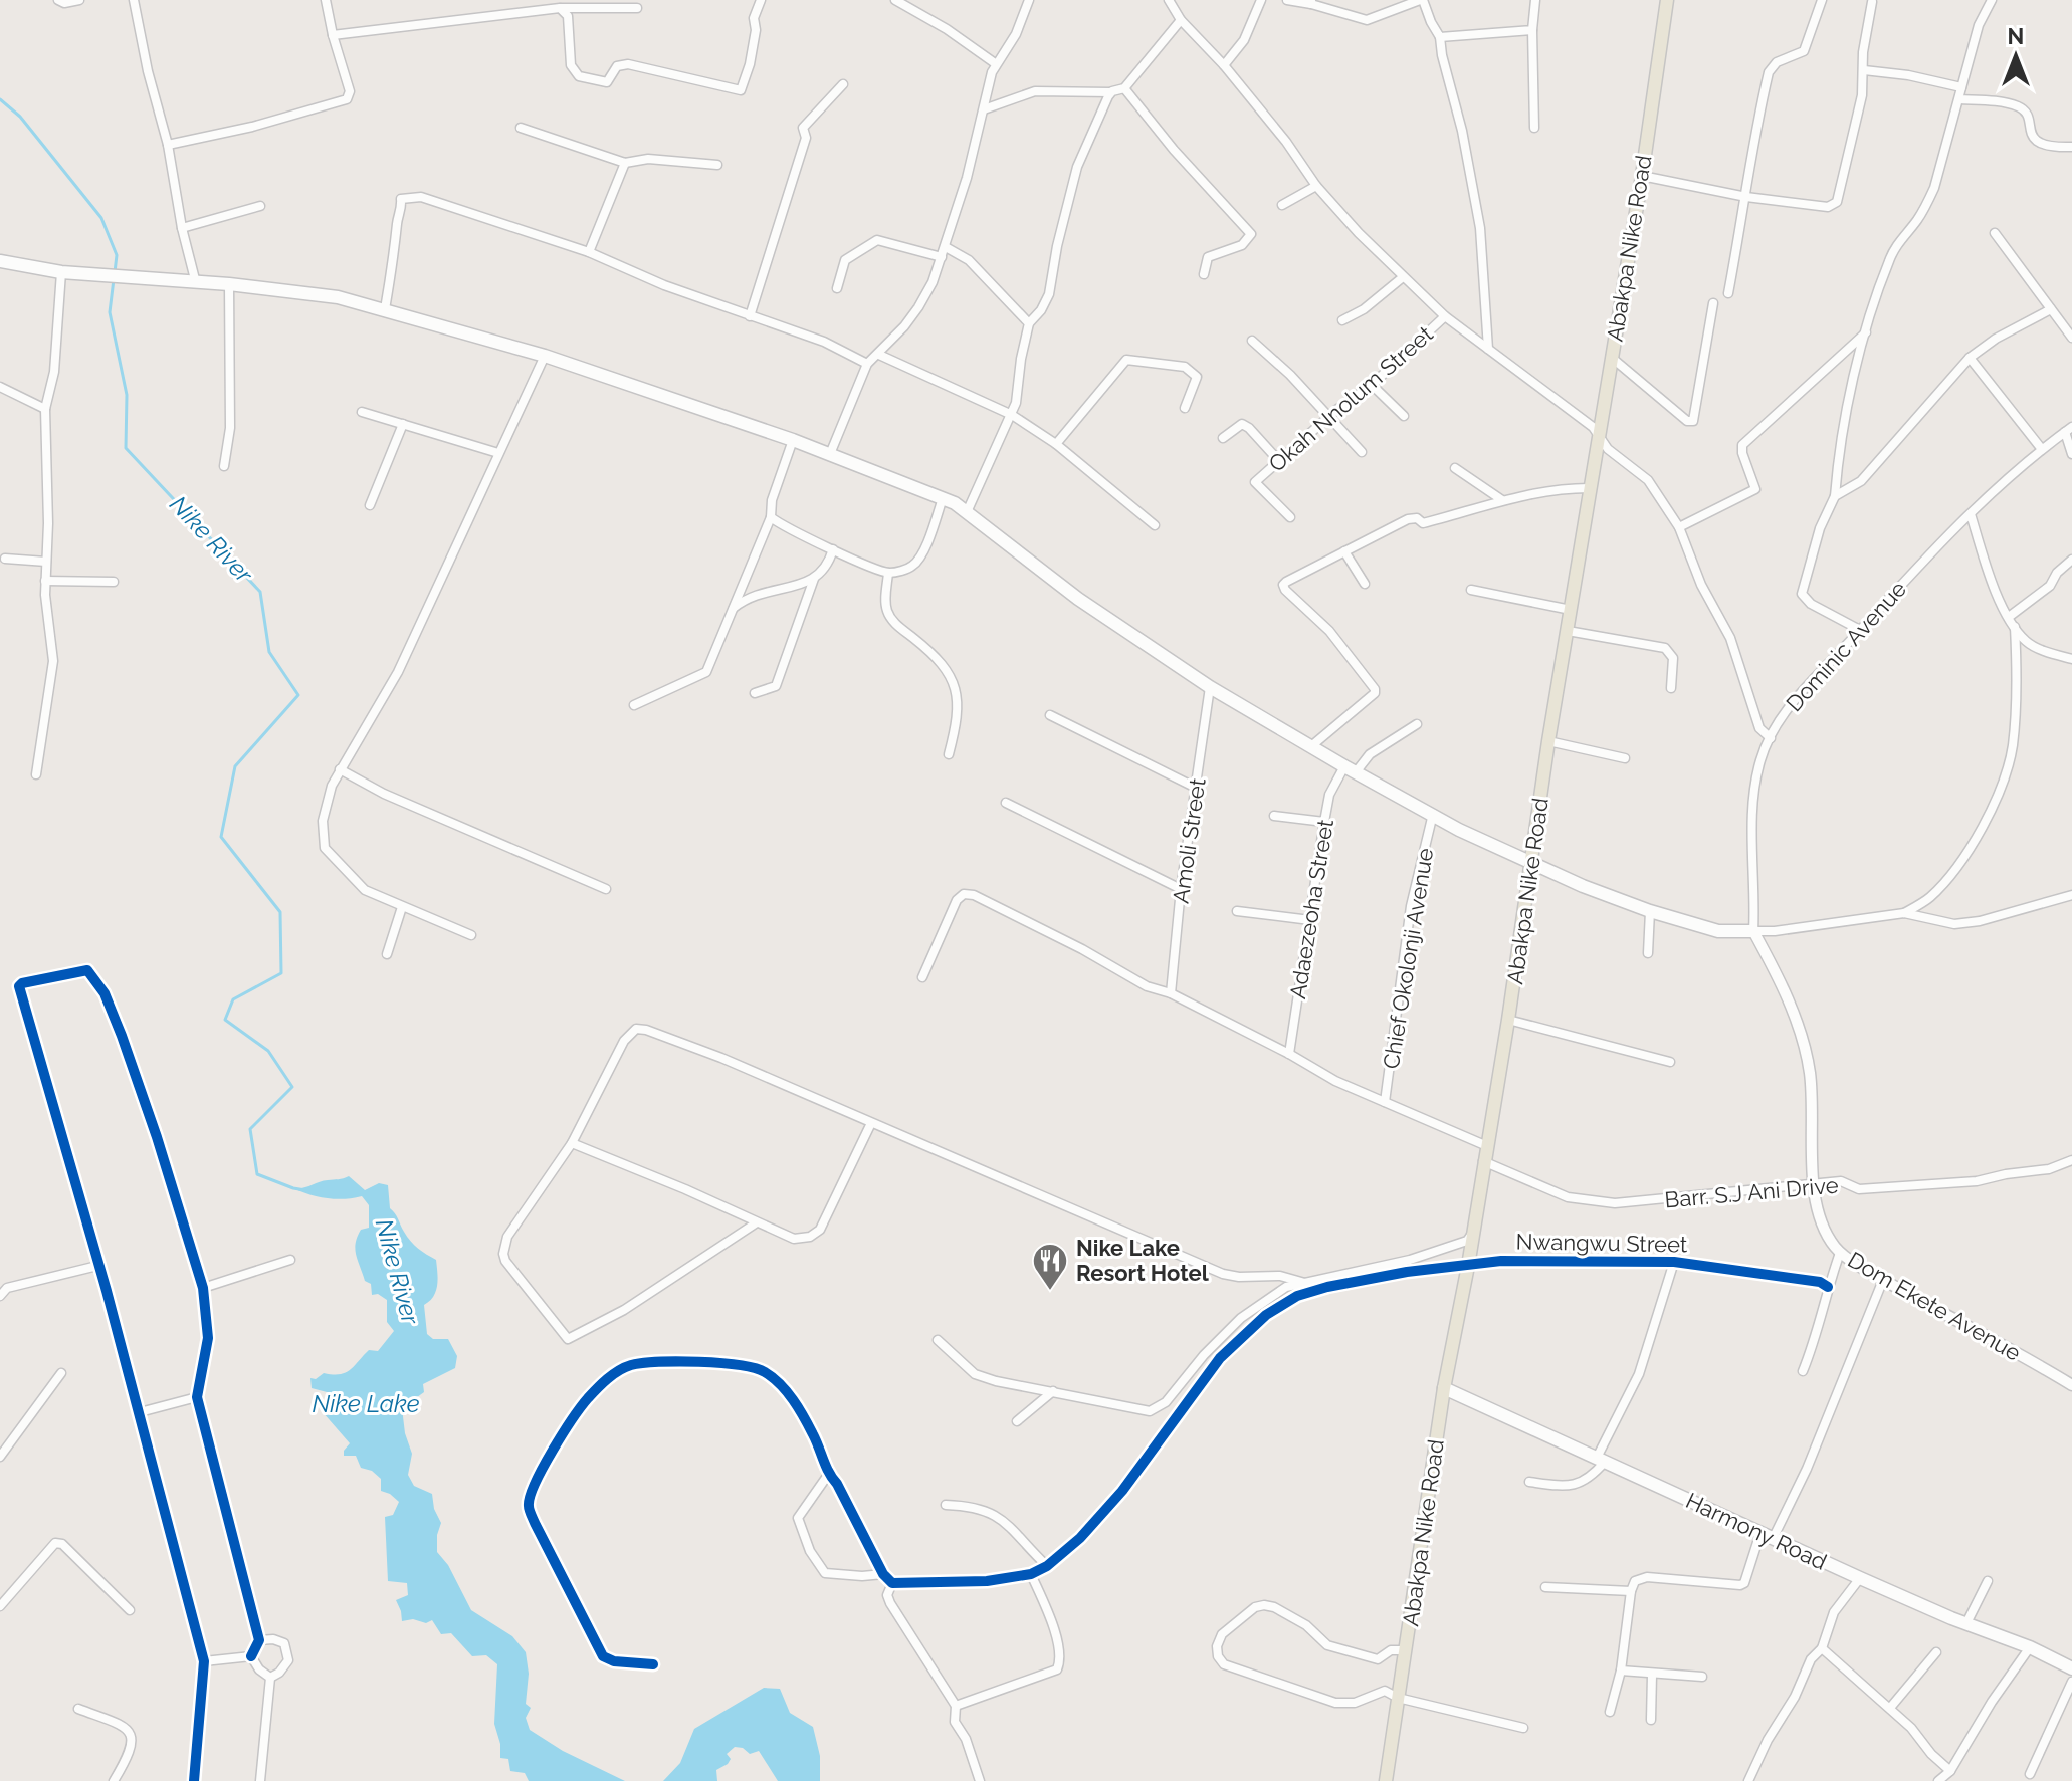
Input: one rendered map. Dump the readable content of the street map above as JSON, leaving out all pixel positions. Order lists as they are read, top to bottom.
{
  "streets": {
    "main road": ["Abakpa Nike Road", "Harmony Road"],
    "street": [
      "Okah Nnolum Street",
      "Dominic Avenue",
      "Amoli Street",
      "Adaezeoha Street",
      "Chief Okolonji Avenue",
      "Barr. S.J Ani Drive",
      "Nwangwu Street",
      "Dom Ekete Avenue"
    ]
  },
  "crossings": [
    ["Abakpa Nike Road", "Barr. S.J Ani Drive"],
    ["Abakpa Nike Road", "Nwangwu Street"],
    ["Abakpa Nike Road", "Harmony Road"],
    ["Dominic Avenue", "Dom Ekete Avenue"],
    ["Barr. S.J Ani Drive", "Dom Ekete Avenue"]
  ],
  "water": ["Nike River", "Nike Lake"],
  "places": {
    "restaurant": ["Nike Lake Resort Hotel"]
  },
  "north": "top"
}
